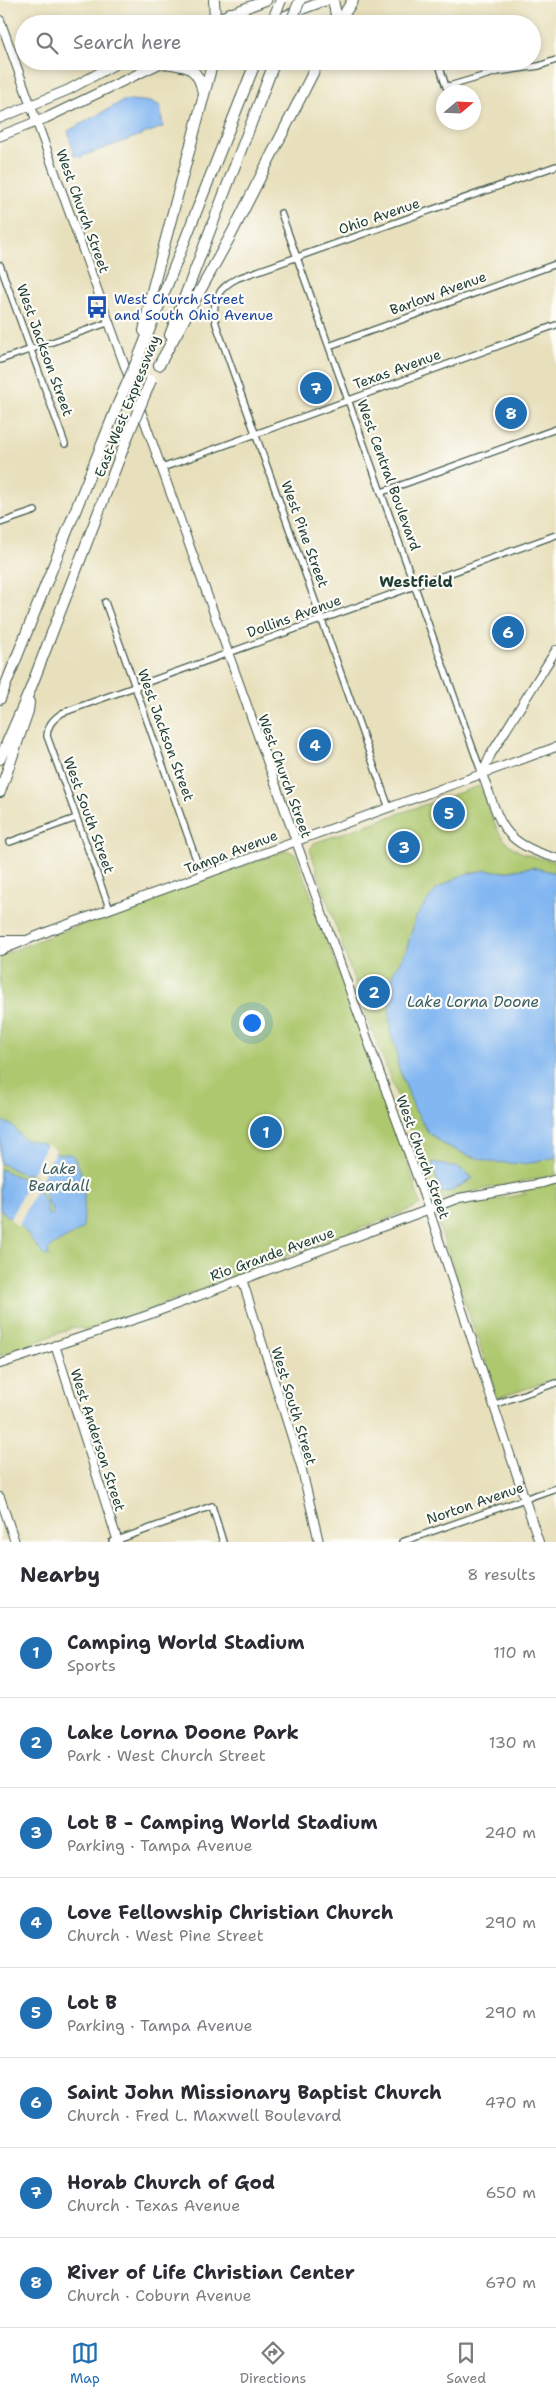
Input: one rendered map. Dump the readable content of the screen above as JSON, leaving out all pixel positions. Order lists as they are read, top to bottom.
{
  "streets": {
    "highway": ["East-West Expressway"],
    "street": [
      "West Church Street",
      "Ohio Avenue",
      "Barlow Avenue",
      "West Jackson Street",
      "Texas Avenue",
      "West Central Boulevard",
      "West Pine Street",
      "Dollins Avenue",
      "West South Street",
      "Tampa Avenue",
      "Rio Grande Avenue",
      "West Anderson Street",
      "Norton Avenue"
    ]
  },
  "crossings": [
    ["West Church Street", "Texas Avenue"],
    ["West Church Street", "Dollins Avenue"],
    ["West Church Street", "Tampa Avenue"],
    ["West Church Street", "Rio Grande Avenue"],
    ["West Church Street", "Norton Avenue"],
    ["Ohio Avenue", "West Central Boulevard"],
    ["Ohio Avenue", "West Pine Street"],
    ["Barlow Avenue", "West Central Boulevard"],
    ["West Jackson Street", "Dollins Avenue"],
    ["West Jackson Street", "Tampa Avenue"],
    ["Texas Avenue", "West Central Boulevard"],
    ["Texas Avenue", "West Pine Street"],
    ["West Central Boulevard", "Dollins Avenue"],
    ["West Central Boulevard", "Tampa Avenue"],
    ["West Pine Street", "Dollins Avenue"],
    ["West Pine Street", "Tampa Avenue"],
    ["Dollins Avenue", "West South Street"],
    ["West South Street", "Tampa Avenue"],
    ["West South Street", "Rio Grande Avenue"],
    ["Rio Grande Avenue", "West Anderson Street"]
  ],
  "districts": ["Westfield"],
  "water": ["Lake Lorna Doone", "Lake Beardall"],
  "places": {
    "bus stop": ["West Church Street and South Ohio Avenue"]
  },
  "north": "right",
  "page": {
    "search": "Search here",
    "pins": [
      "7",
      "8",
      "6",
      "4",
      "5",
      "3",
      "2",
      "1"
    ],
    "heading": ["Nearby", "8 results"],
    "list": [
      {
        "mark": "1",
        "name": "Camping World Stadium",
        "note": "Sports",
        "value": "110 m"
      },
      {
        "mark": "2",
        "name": "Lake Lorna Doone Park",
        "note": "Park · West Church Street",
        "value": "130 m"
      },
      {
        "mark": "3",
        "name": "Lot B - Camping World Stadium",
        "note": "Parking · Tampa Avenue",
        "value": "240 m"
      },
      {
        "mark": "4",
        "name": "Love Fellowship Christian Church",
        "note": "Church · West Pine Street",
        "value": "290 m"
      },
      {
        "mark": "5",
        "name": "Lot B",
        "note": "Parking · Tampa Avenue",
        "value": "290 m"
      },
      {
        "mark": "6",
        "name": "Saint John Missionary Baptist Church",
        "note": "Church · Fred L. Maxwell Boulevard",
        "value": "470 m"
      },
      {
        "mark": "7",
        "name": "Horab Church of God",
        "note": "Church · Texas Avenue",
        "value": "650 m"
      },
      {
        "mark": "8",
        "name": "River of Life Christian Center",
        "note": "Church · Coburn Avenue",
        "value": "670 m"
      }
    ],
    "nav": ["Map", "Directions", "Saved"]
  }
}
